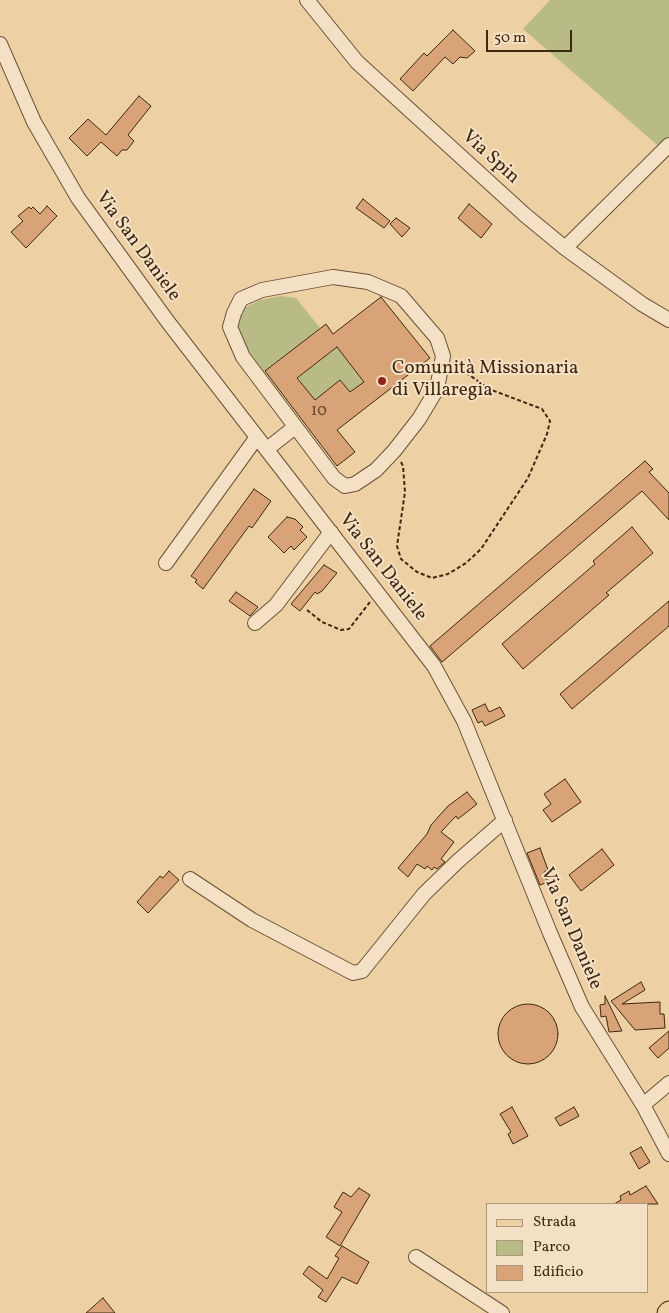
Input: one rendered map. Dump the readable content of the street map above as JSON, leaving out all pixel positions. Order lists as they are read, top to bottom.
{
  "streets": {
    "street": ["Via Spin", "Via San Daniele"]
  },
  "places": ["Comunità Missionaria di Villaregia"],
  "house_numbers": ["10"],
  "legend": ["Strada", "Parco", "Edificio"],
  "scale_bar": "50 m"
}
